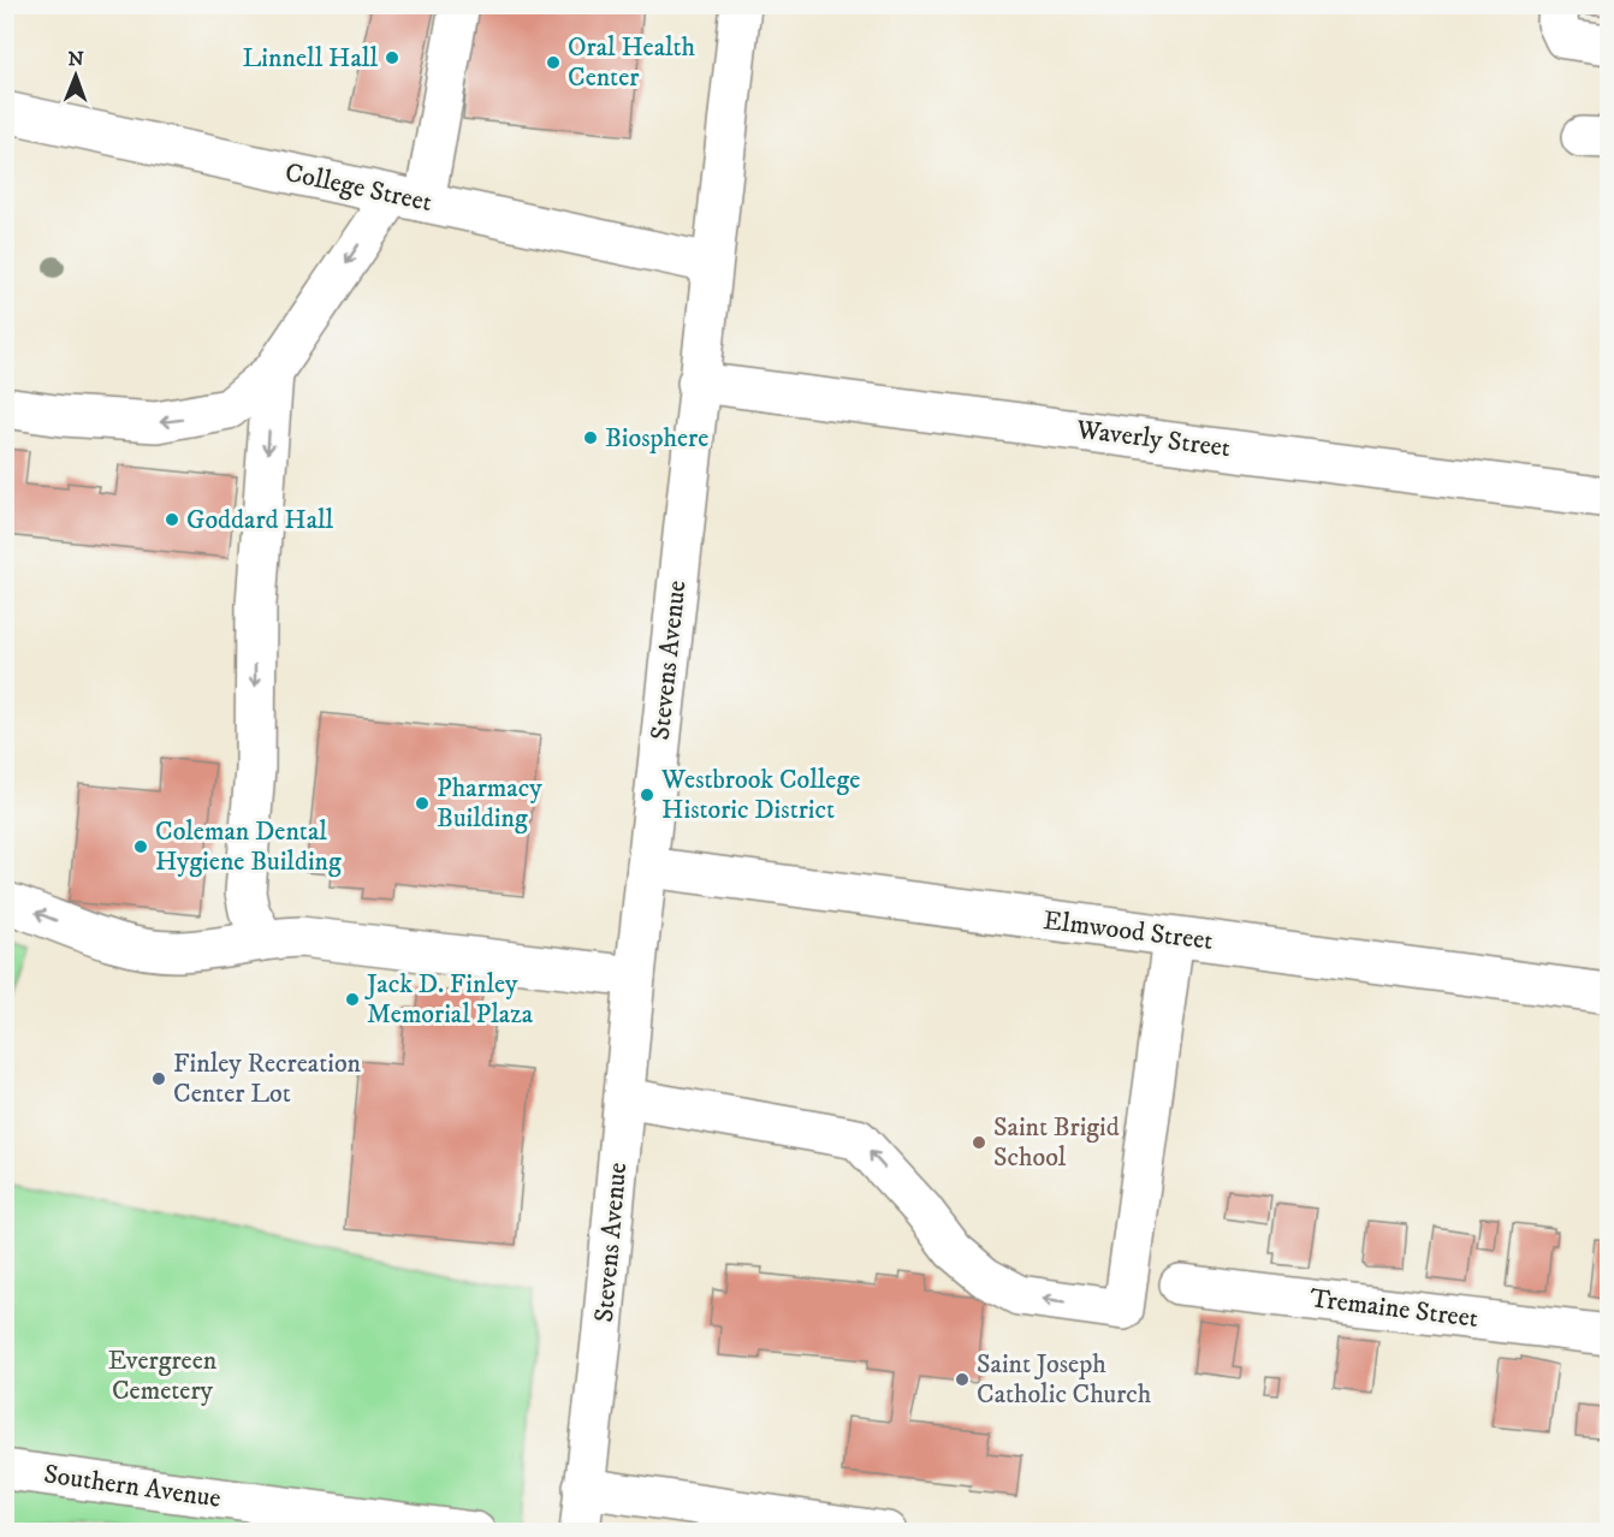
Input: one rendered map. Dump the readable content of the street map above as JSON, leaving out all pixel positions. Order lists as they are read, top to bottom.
{
  "streets": {
    "street": [
      "College Street",
      "Waverly Street",
      "Stevens Avenue",
      "Elmwood Street",
      "Tremaine Street",
      "Southern Avenue"
    ]
  },
  "crossings": [
    ["College Street", "Stevens Avenue"],
    ["Waverly Street", "Stevens Avenue"],
    ["Stevens Avenue", "Elmwood Street"]
  ],
  "parks": ["Evergreen Cemetery"],
  "places": [
    "Linnell Hall",
    "Oral Health Center",
    "Biosphere",
    "Goddard Hall",
    "Westbrook College Historic District",
    "Pharmacy Building",
    "Coleman Dental Hygiene Building",
    "Jack D. Finley Memorial Plaza",
    "Finley Recreation Center Lot",
    "Saint Brigid School",
    "Saint Joseph Catholic Church"
  ],
  "north": "top"
}
